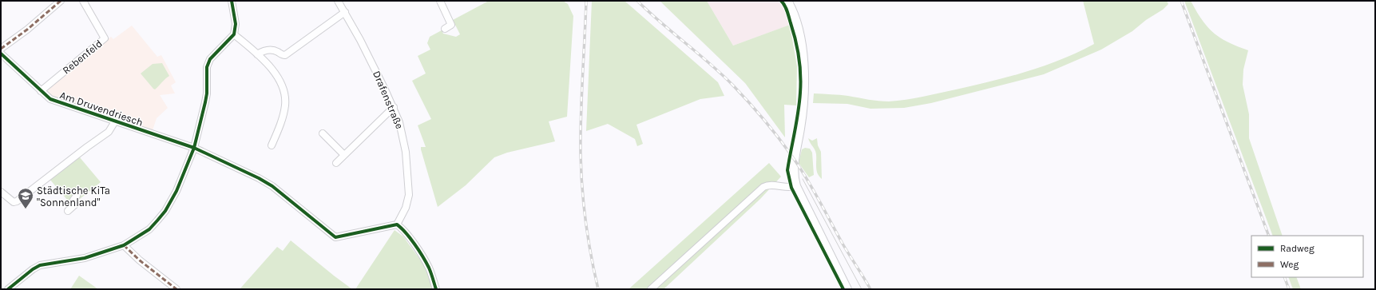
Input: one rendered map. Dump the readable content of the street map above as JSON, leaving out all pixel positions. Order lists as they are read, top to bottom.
{
  "streets": {
    "street": ["Rebenfeld", "Drafenstraße", "Am Druvendriesch"]
  },
  "crossings": [
    ["Rebenfeld", "Am Druvendriesch"],
    ["Drafenstraße", "Am Druvendriesch"]
  ],
  "places": {
    "school or university": ["Städtische KiTa \"Sonnenland\""]
  },
  "legend": ["Radweg", "Weg"]
}
